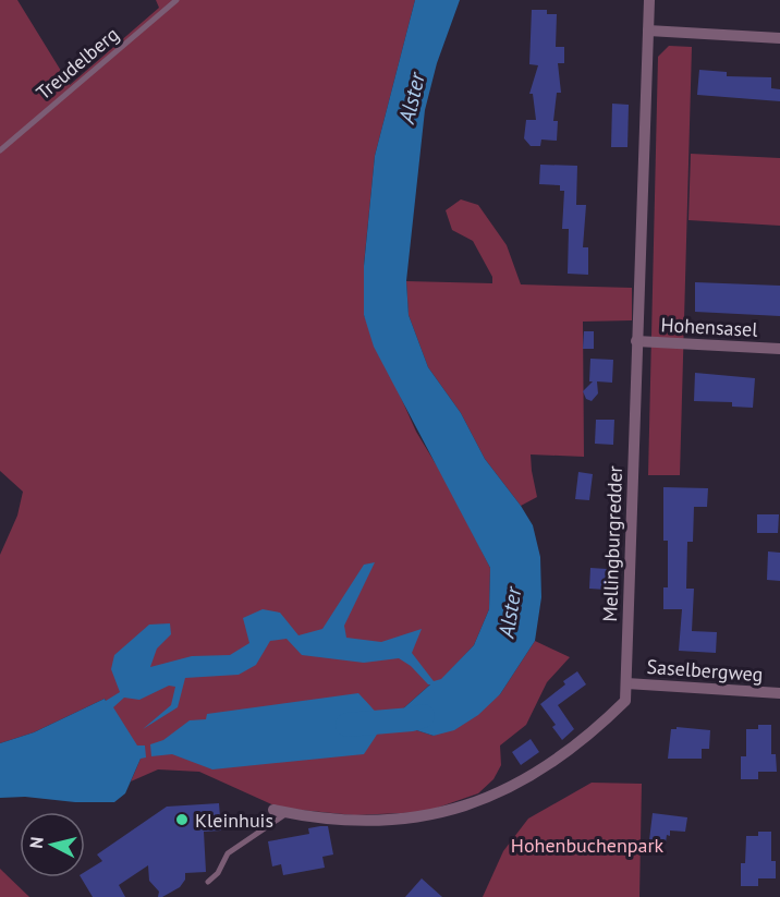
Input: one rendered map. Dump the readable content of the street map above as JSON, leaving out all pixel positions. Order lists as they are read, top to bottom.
{
  "streets": {
    "street": ["Hohensasel", "Mellingburgredder", "Saselbergweg"],
    "lane": ["Treudelberg"]
  },
  "crossings": [
    ["Hohensasel", "Mellingburgredder"],
    ["Mellingburgredder", "Saselbergweg"]
  ],
  "water": ["Alster"],
  "parks": ["Hohenbuchenpark"],
  "places": ["Kleinhuis"],
  "north": "left"
}
